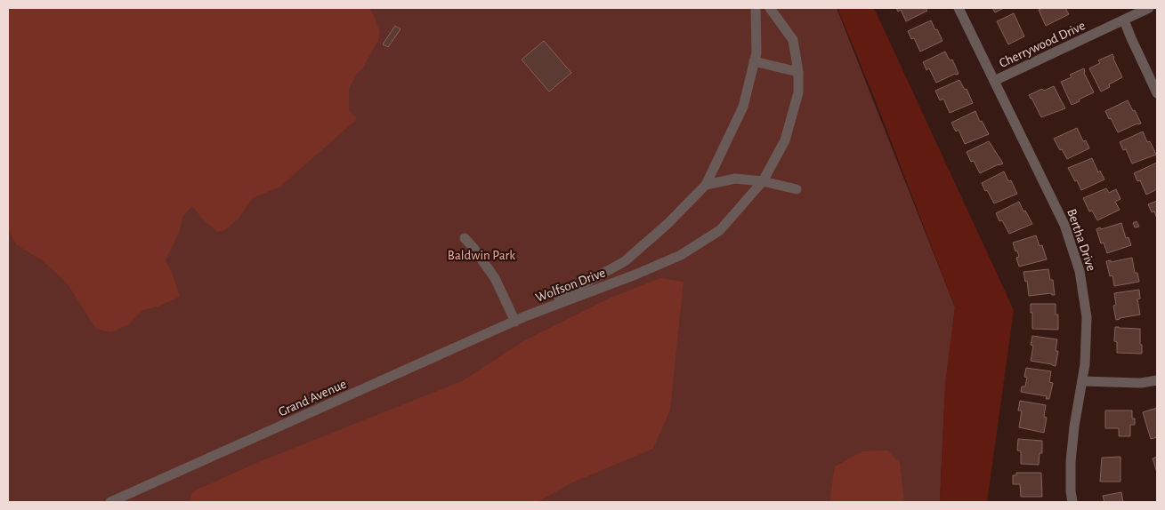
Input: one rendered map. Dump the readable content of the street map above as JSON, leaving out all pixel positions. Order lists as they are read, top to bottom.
{
  "streets": {
    "street": [
      "Cherrywood Drive",
      "Bertha Drive",
      "Wolfson Drive",
      "Grand Avenue"
    ]
  },
  "crossings": [
    ["Cherrywood Drive", "Bertha Drive"],
    ["Wolfson Drive", "Grand Avenue"]
  ],
  "parks": ["Baldwin Park"]
}
